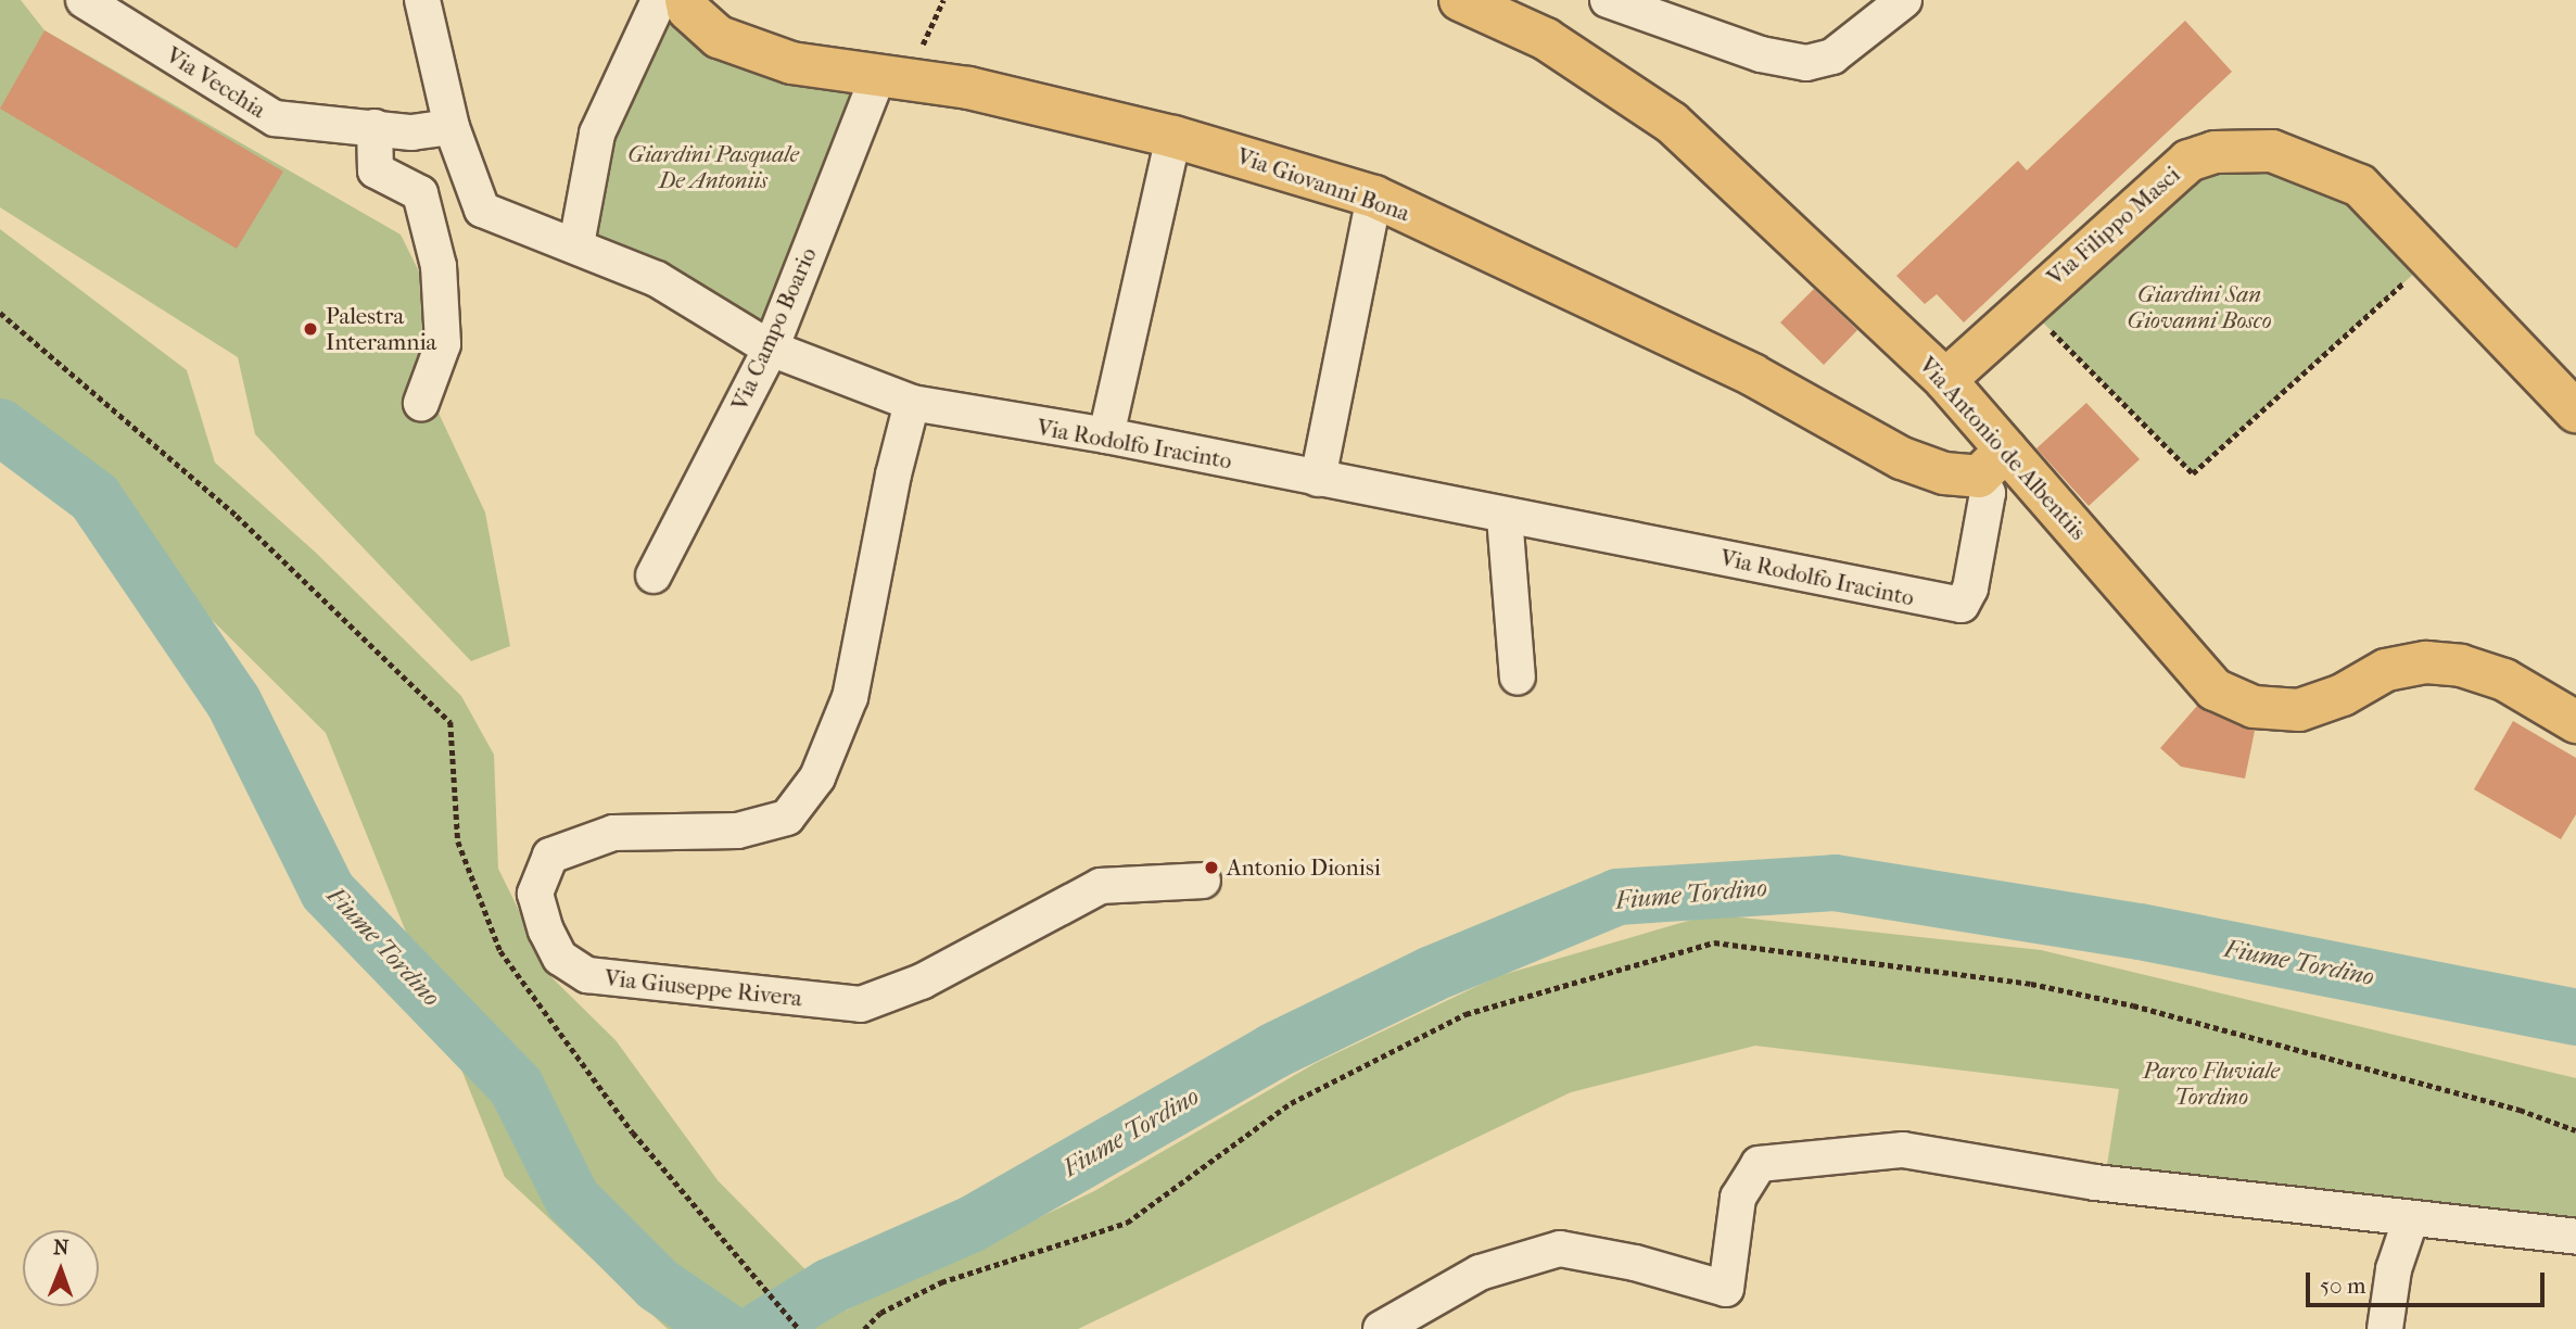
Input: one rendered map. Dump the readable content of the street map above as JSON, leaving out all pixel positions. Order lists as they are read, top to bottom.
{
  "streets": {
    "main road": ["Via Giovanni Bona", "Via Filippo Masci", "Via Antonio de Albentiis"],
    "street": [
      "Via Vecchia",
      "Via Campo Boario",
      "Via Rodolfo Iracinto",
      "Via Giuseppe Rivera"
    ]
  },
  "crossings": [
    ["Via Vecchia", "Via Rodolfo Iracinto"],
    ["Via Giovanni Bona", "Via Campo Boario"],
    ["Via Giovanni Bona", "Via Rodolfo Iracinto"],
    ["Via Giovanni Bona", "Via Antonio de Albentiis"],
    ["Via Filippo Masci", "Via Antonio de Albentiis"],
    ["Via Campo Boario", "Via Rodolfo Iracinto"],
    ["Via Rodolfo Iracinto", "Via Antonio de Albentiis"],
    ["Via Rodolfo Iracinto", "Via Giuseppe Rivera"]
  ],
  "water": ["Fiume Tordino"],
  "parks": ["Giardini Pasquale De Antoniis", "Giardini San Giovanni Bosco", "Parco Fluviale Tordino"],
  "places": ["Palestra Interamnia", "Antonio Dionisi"],
  "scale_bar": "50 m",
  "north": "top"
}
